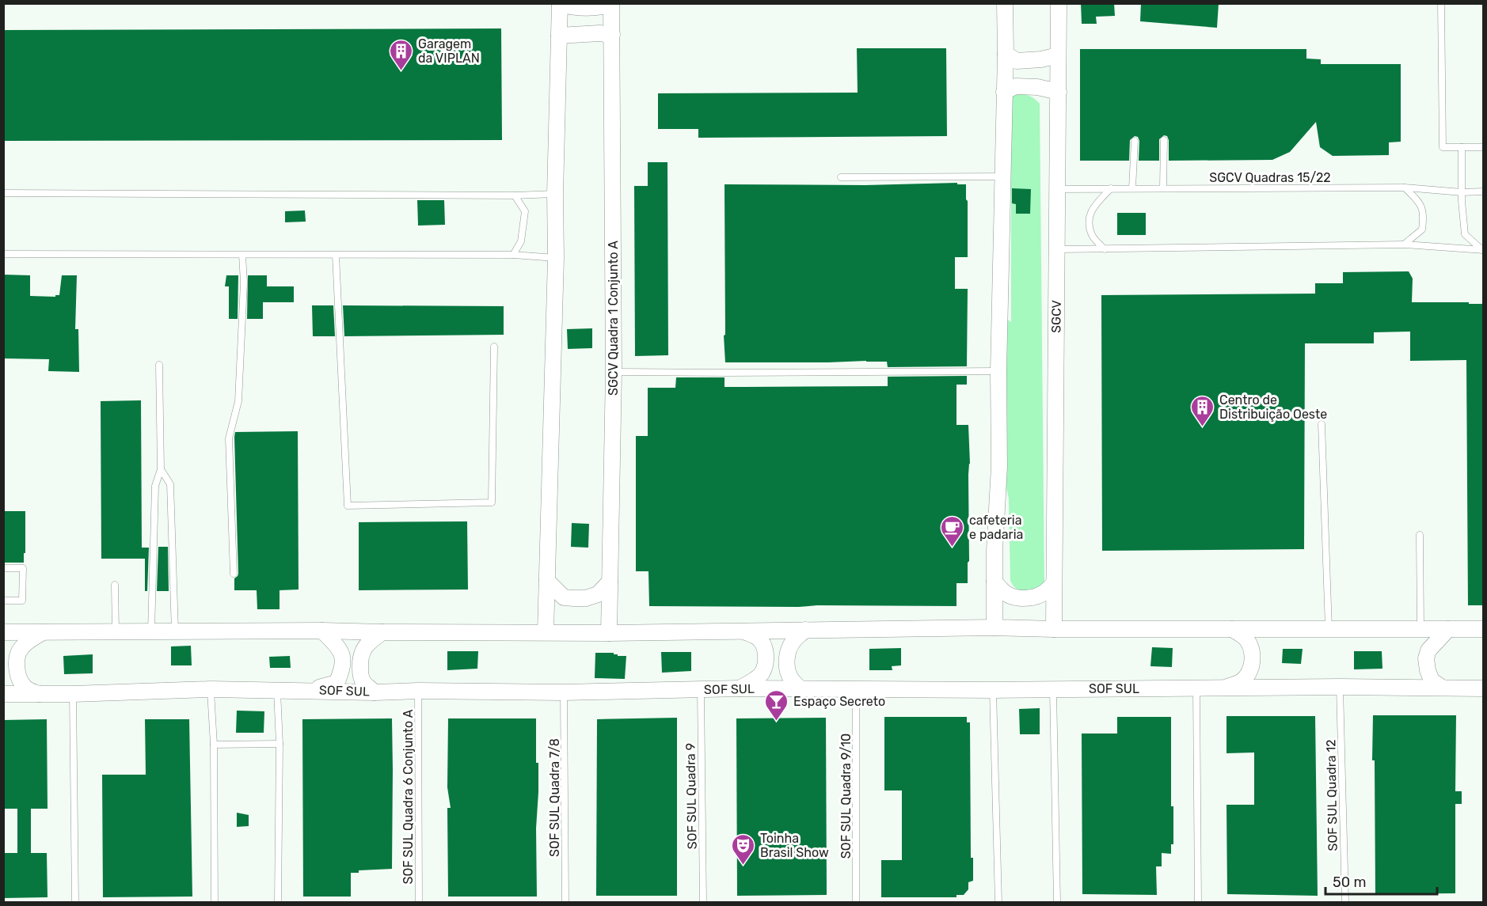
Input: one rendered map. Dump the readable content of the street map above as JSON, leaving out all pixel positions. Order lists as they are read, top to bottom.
{
  "streets": {
    "street": ["SGCV", "SGCV Quadra 1 Conjunto A", "SOF SUL"],
    "lane": [
      "SGCV Quadras 15/22",
      "SOF SUL Quadra 12",
      "SOF SUL Quadra 9",
      "SOF SUL Quadra 9/10",
      "SOF SUL Quadra 6 Conjunto A",
      "SOF SUL Quadra 7/8"
    ]
  },
  "crossings": [
    ["SGCV Quadras 15/22", "SGCV"],
    ["SOF SUL", "SOF SUL Quadra 12"],
    ["SOF SUL", "SOF SUL Quadra 9"],
    ["SOF SUL", "SOF SUL Quadra 9/10"],
    ["SOF SUL", "SOF SUL Quadra 6 Conjunto A"],
    ["SOF SUL", "SOF SUL Quadra 7/8"]
  ],
  "places": {
    "building": ["Garagem da VIPLAN", "Centro de Distribuição Oeste"],
    "cafe": ["cafeteria e padaria"],
    "bar": ["Espaço Secreto"],
    "theatre": ["Toinha Brasil Show"]
  },
  "scale_bar": "50 m"
}
